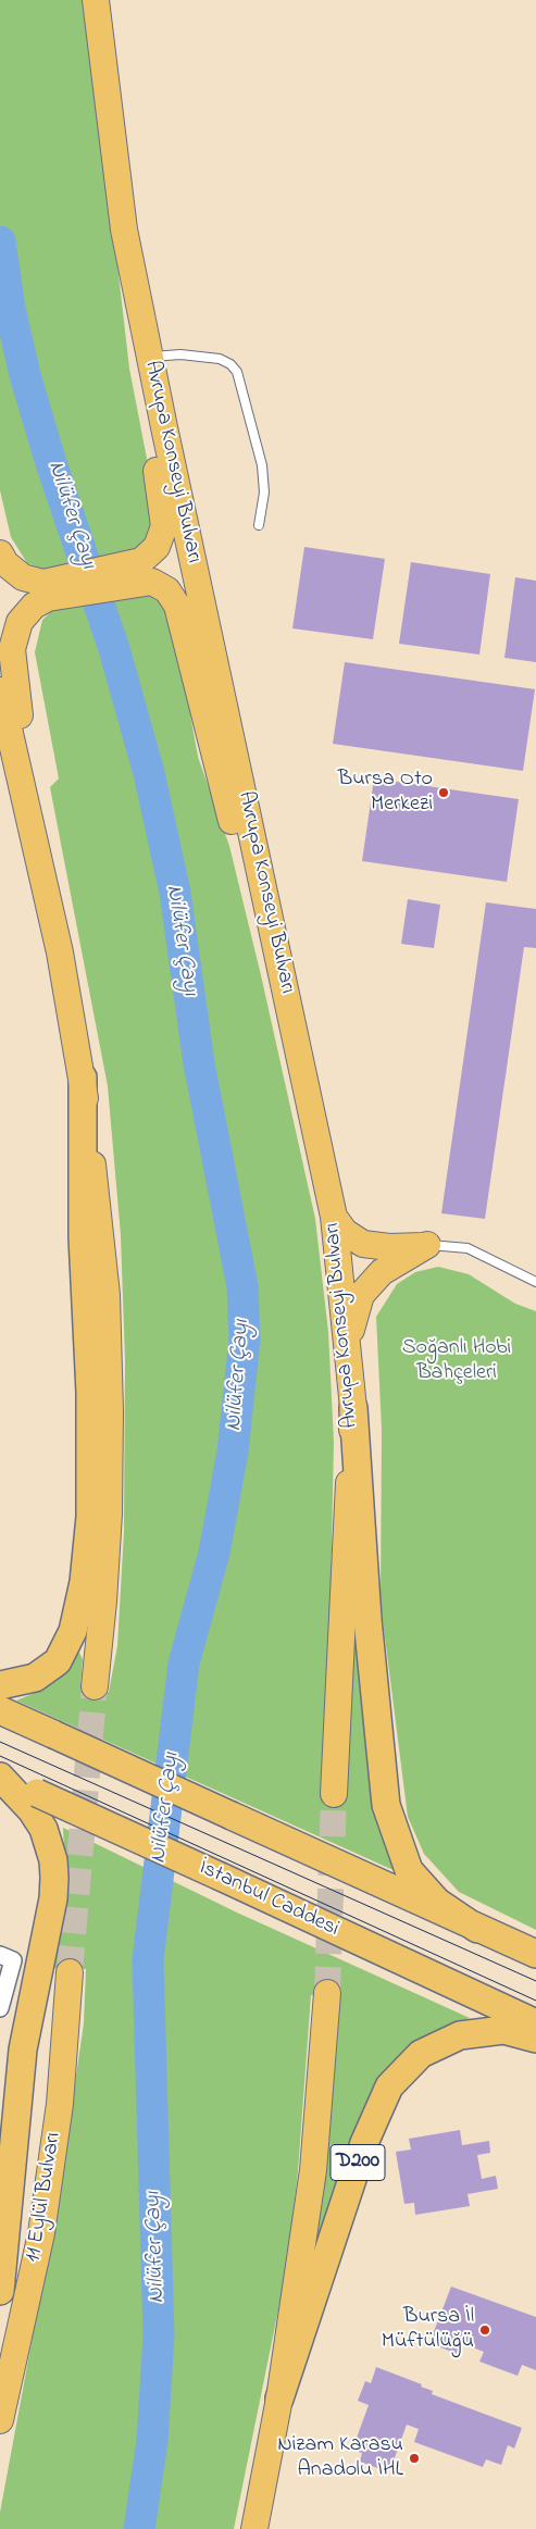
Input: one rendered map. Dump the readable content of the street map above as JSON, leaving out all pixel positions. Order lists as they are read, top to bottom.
{
  "streets": {
    "highway": ["İstanbul Caddesi", "D200"],
    "main road": ["Avrupa Konseyi Bulvarı", "11 Eylül Bulvarı"]
  },
  "water": ["Nilüfer Çayı"],
  "parks": ["Soğanlı Hobi Bahçeleri"],
  "places": ["Bursa Oto Merkezi", "Bursa İl Müftülüğü", "Nizam Karasu Anadolu İHL"]
}
